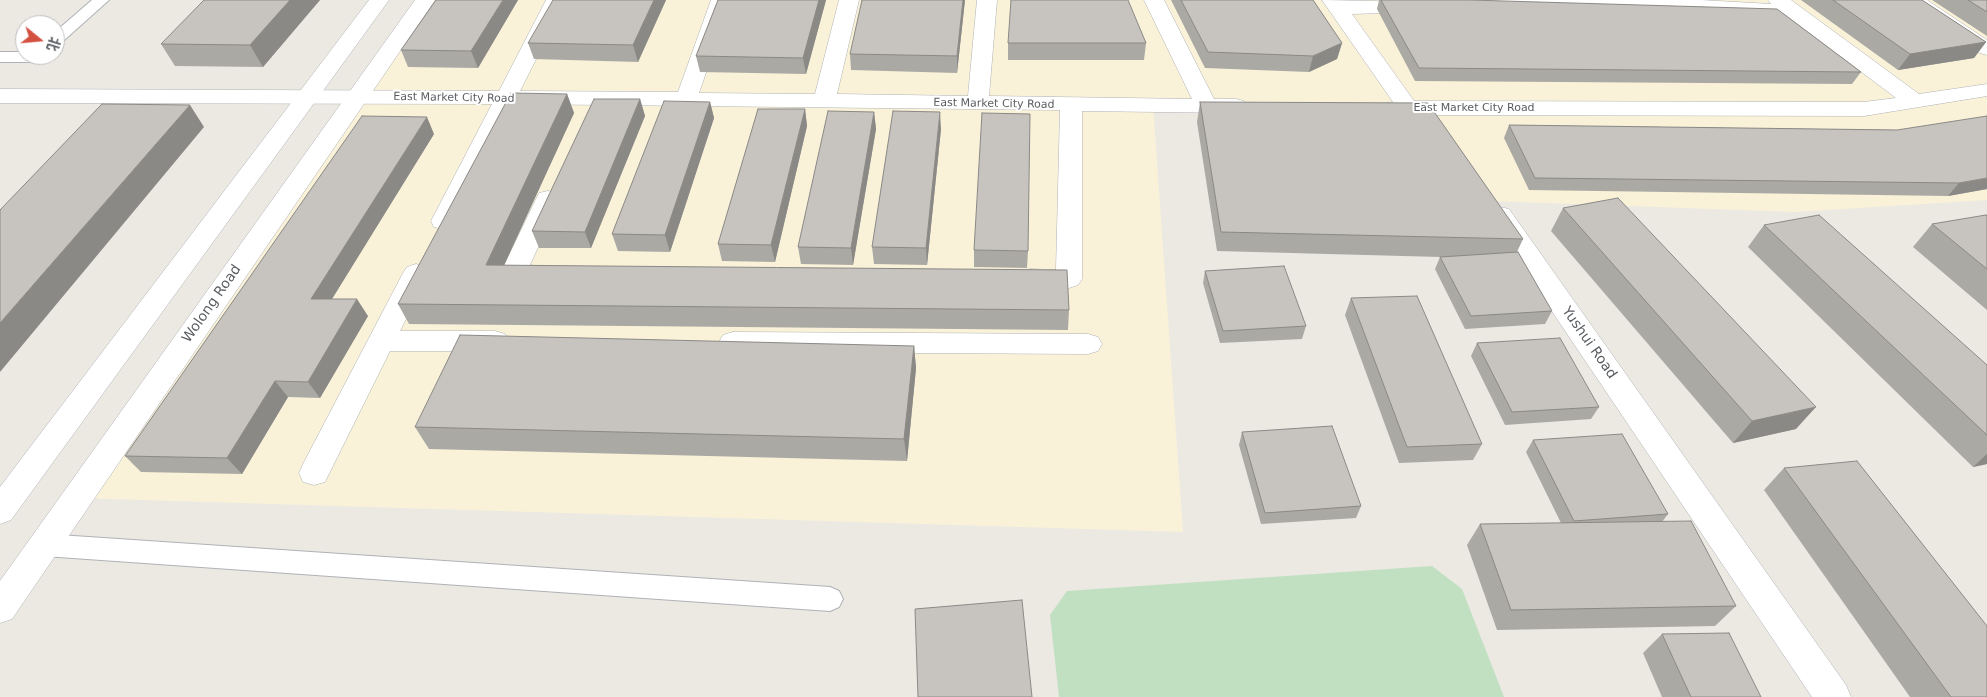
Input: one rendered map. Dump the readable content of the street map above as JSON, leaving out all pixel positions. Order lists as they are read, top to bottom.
{
  "streets": {
    "street": ["East Market City Road", "Wolong Road", "Yushui Road"]
  },
  "crossings": [
    ["East Market City Road", "Wolong Road"]
  ],
  "north": "right"
}
